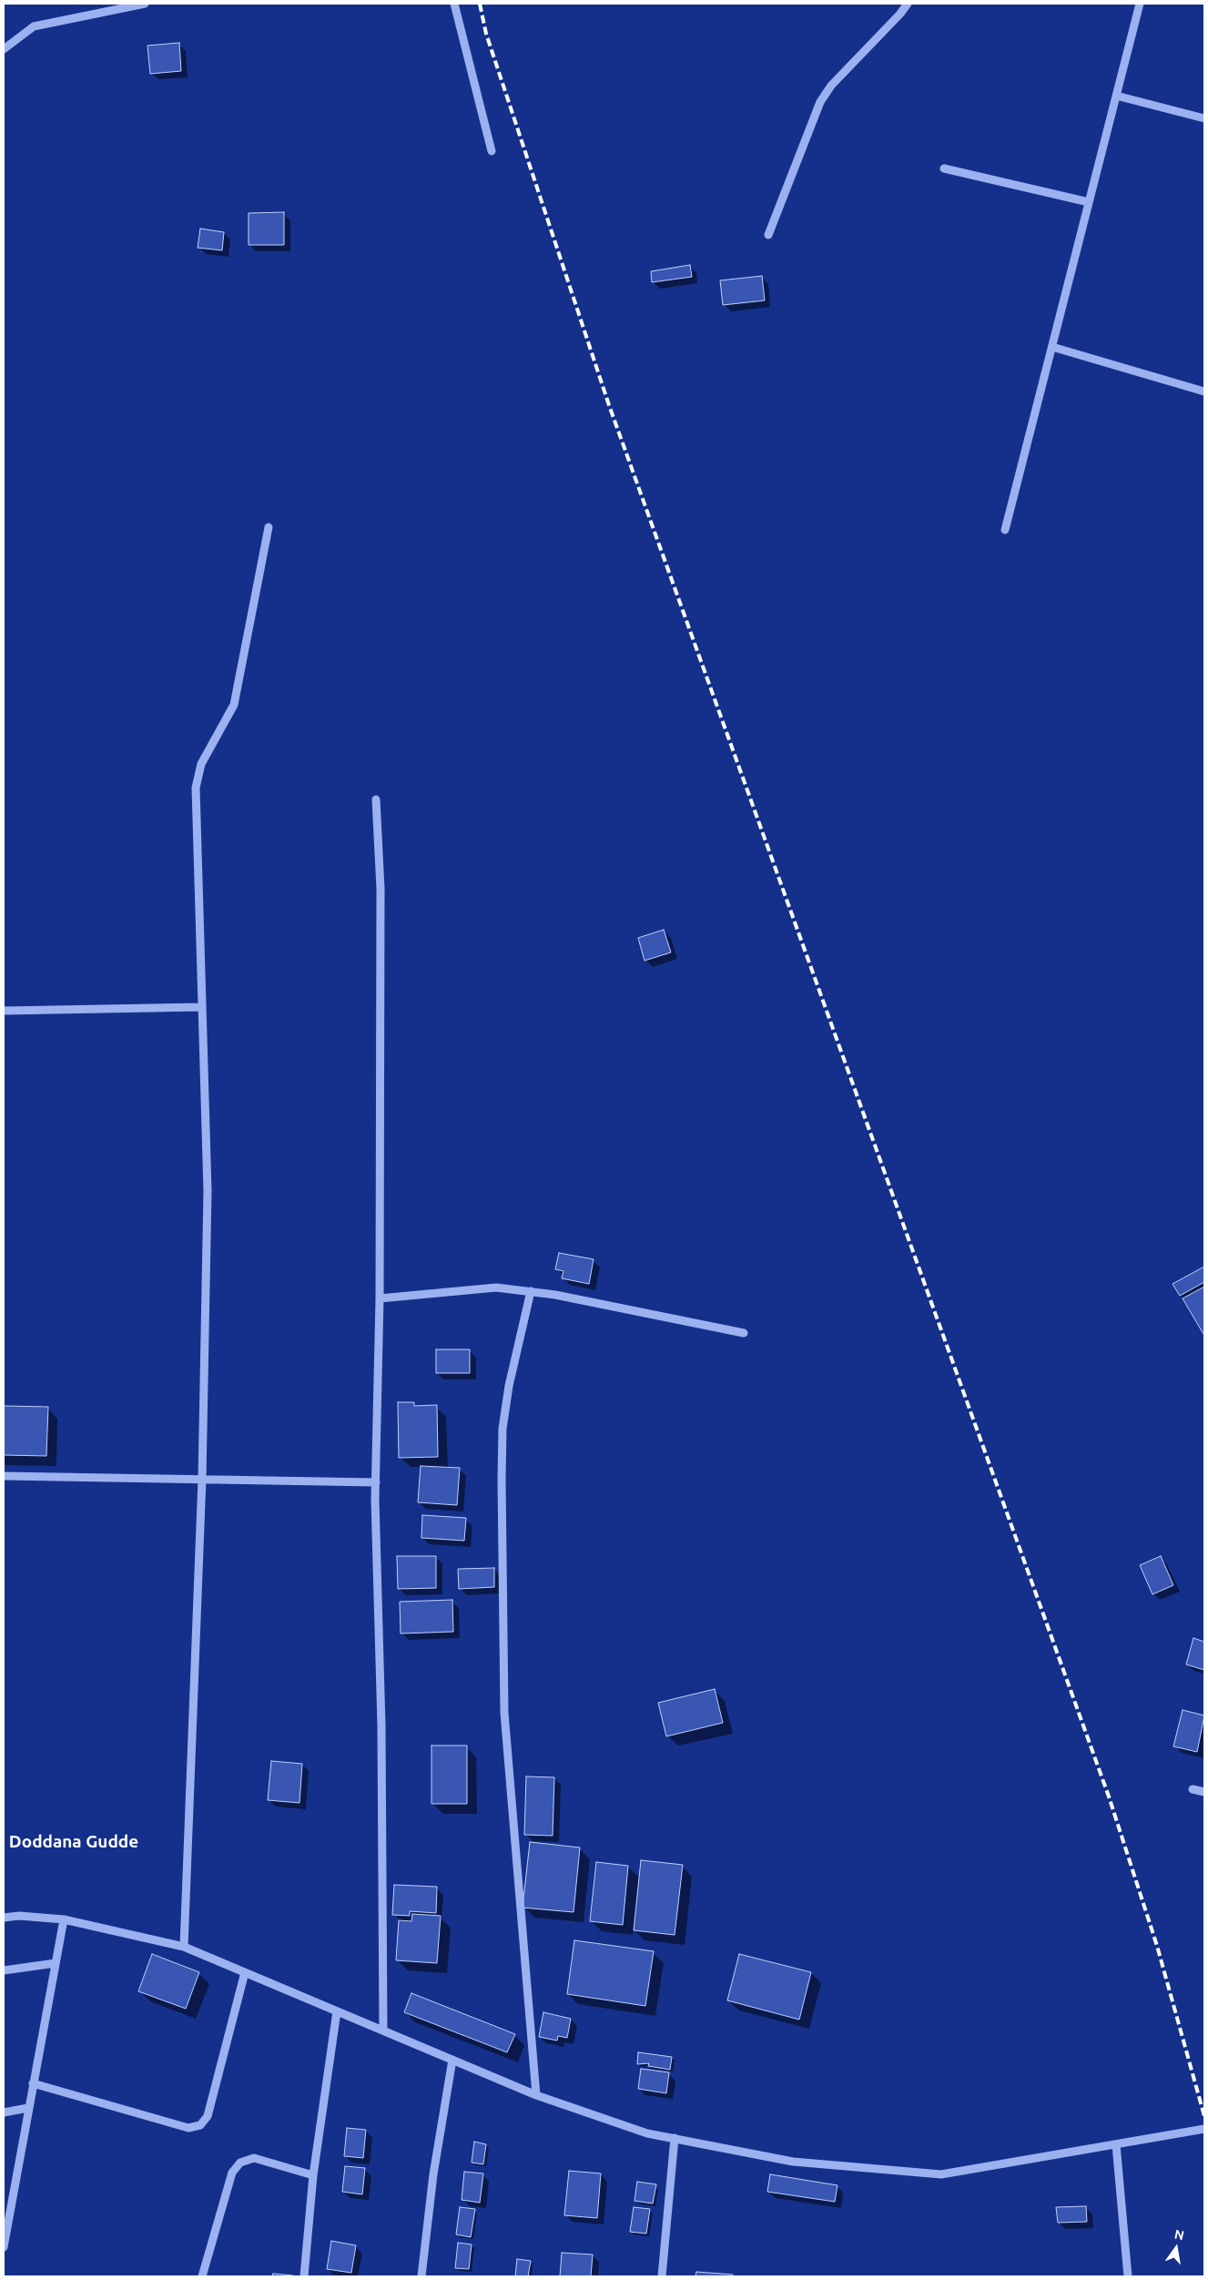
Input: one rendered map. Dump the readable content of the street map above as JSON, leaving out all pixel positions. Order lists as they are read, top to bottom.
{
  "districts": ["Doddana Gudde"],
  "north": "top"
}
